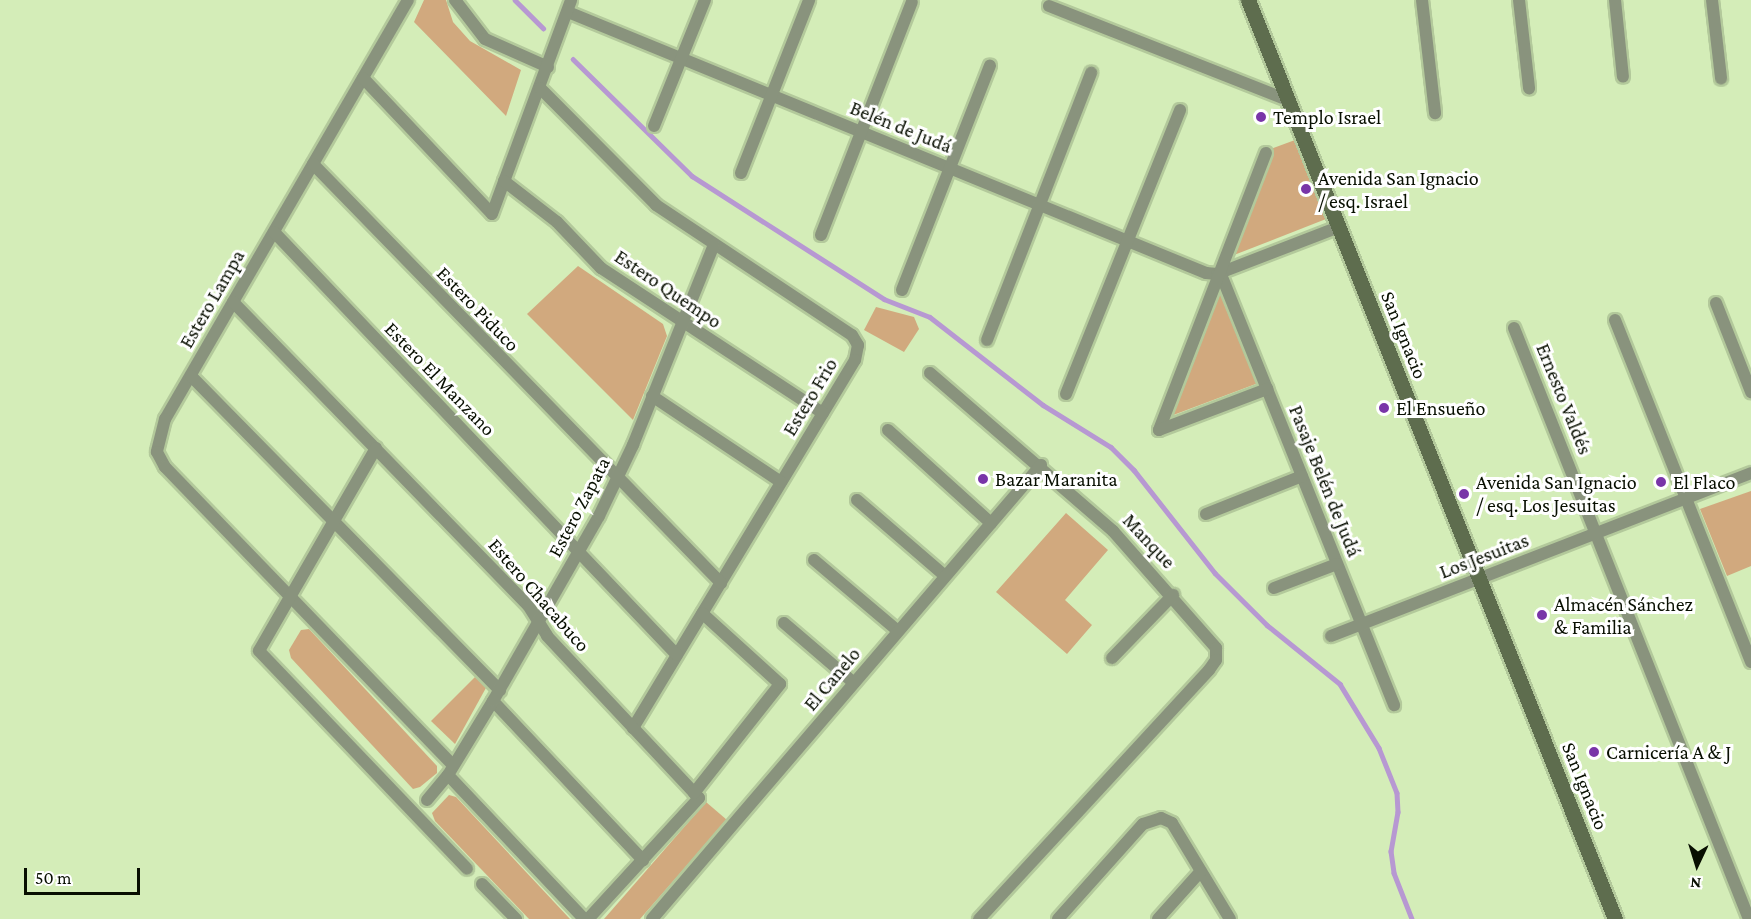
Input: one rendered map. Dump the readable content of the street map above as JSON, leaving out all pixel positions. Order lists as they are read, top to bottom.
{
  "streets": {
    "main road": ["San Ignacio"],
    "street": [
      "Belén de Judá",
      "Estero Quempo",
      "Estero Lampa",
      "Estero Piduco",
      "Estero El Manzano",
      "Estero Frio",
      "Ernesto Valdés",
      "Pasaje Belén de Judá",
      "Estero Zapata",
      "Manque",
      "Los Jesuitas",
      "Estero Chacabuco",
      "El Canelo"
    ]
  },
  "crossings": [
    ["Belén de Judá", "Pasaje Belén de Judá"],
    ["Estero Quempo", "Estero Frio"],
    ["Estero Quempo", "Estero Zapata"],
    ["Estero Lampa", "Estero Piduco"],
    ["Estero Lampa", "Estero El Manzano"],
    ["Estero Lampa", "Estero Chacabuco"],
    ["Estero Piduco", "Estero Frio"],
    ["Estero Piduco", "Estero Zapata"],
    ["San Ignacio", "Los Jesuitas"],
    ["Estero El Manzano", "Estero Frio"],
    ["Estero El Manzano", "Estero Zapata"],
    ["Estero Frio", "Estero Zapata"],
    ["Estero Frio", "Estero Chacabuco"],
    ["Ernesto Valdés", "Los Jesuitas"],
    ["Pasaje Belén de Judá", "Los Jesuitas"],
    ["Estero Zapata", "Estero Chacabuco"],
    ["Manque", "El Canelo"]
  ],
  "places": [
    "Templo Israel",
    "Avenida San Ignacio / esq. Israel",
    "El Ensueño",
    "Bazar Maranita",
    "El Flaco",
    "Avenida San Ignacio / esq. Los Jesuitas",
    "Almacén Sánchez & Familia",
    "Carnicería A & J"
  ],
  "scale_bar": "50 m",
  "north": "bottom"
}
